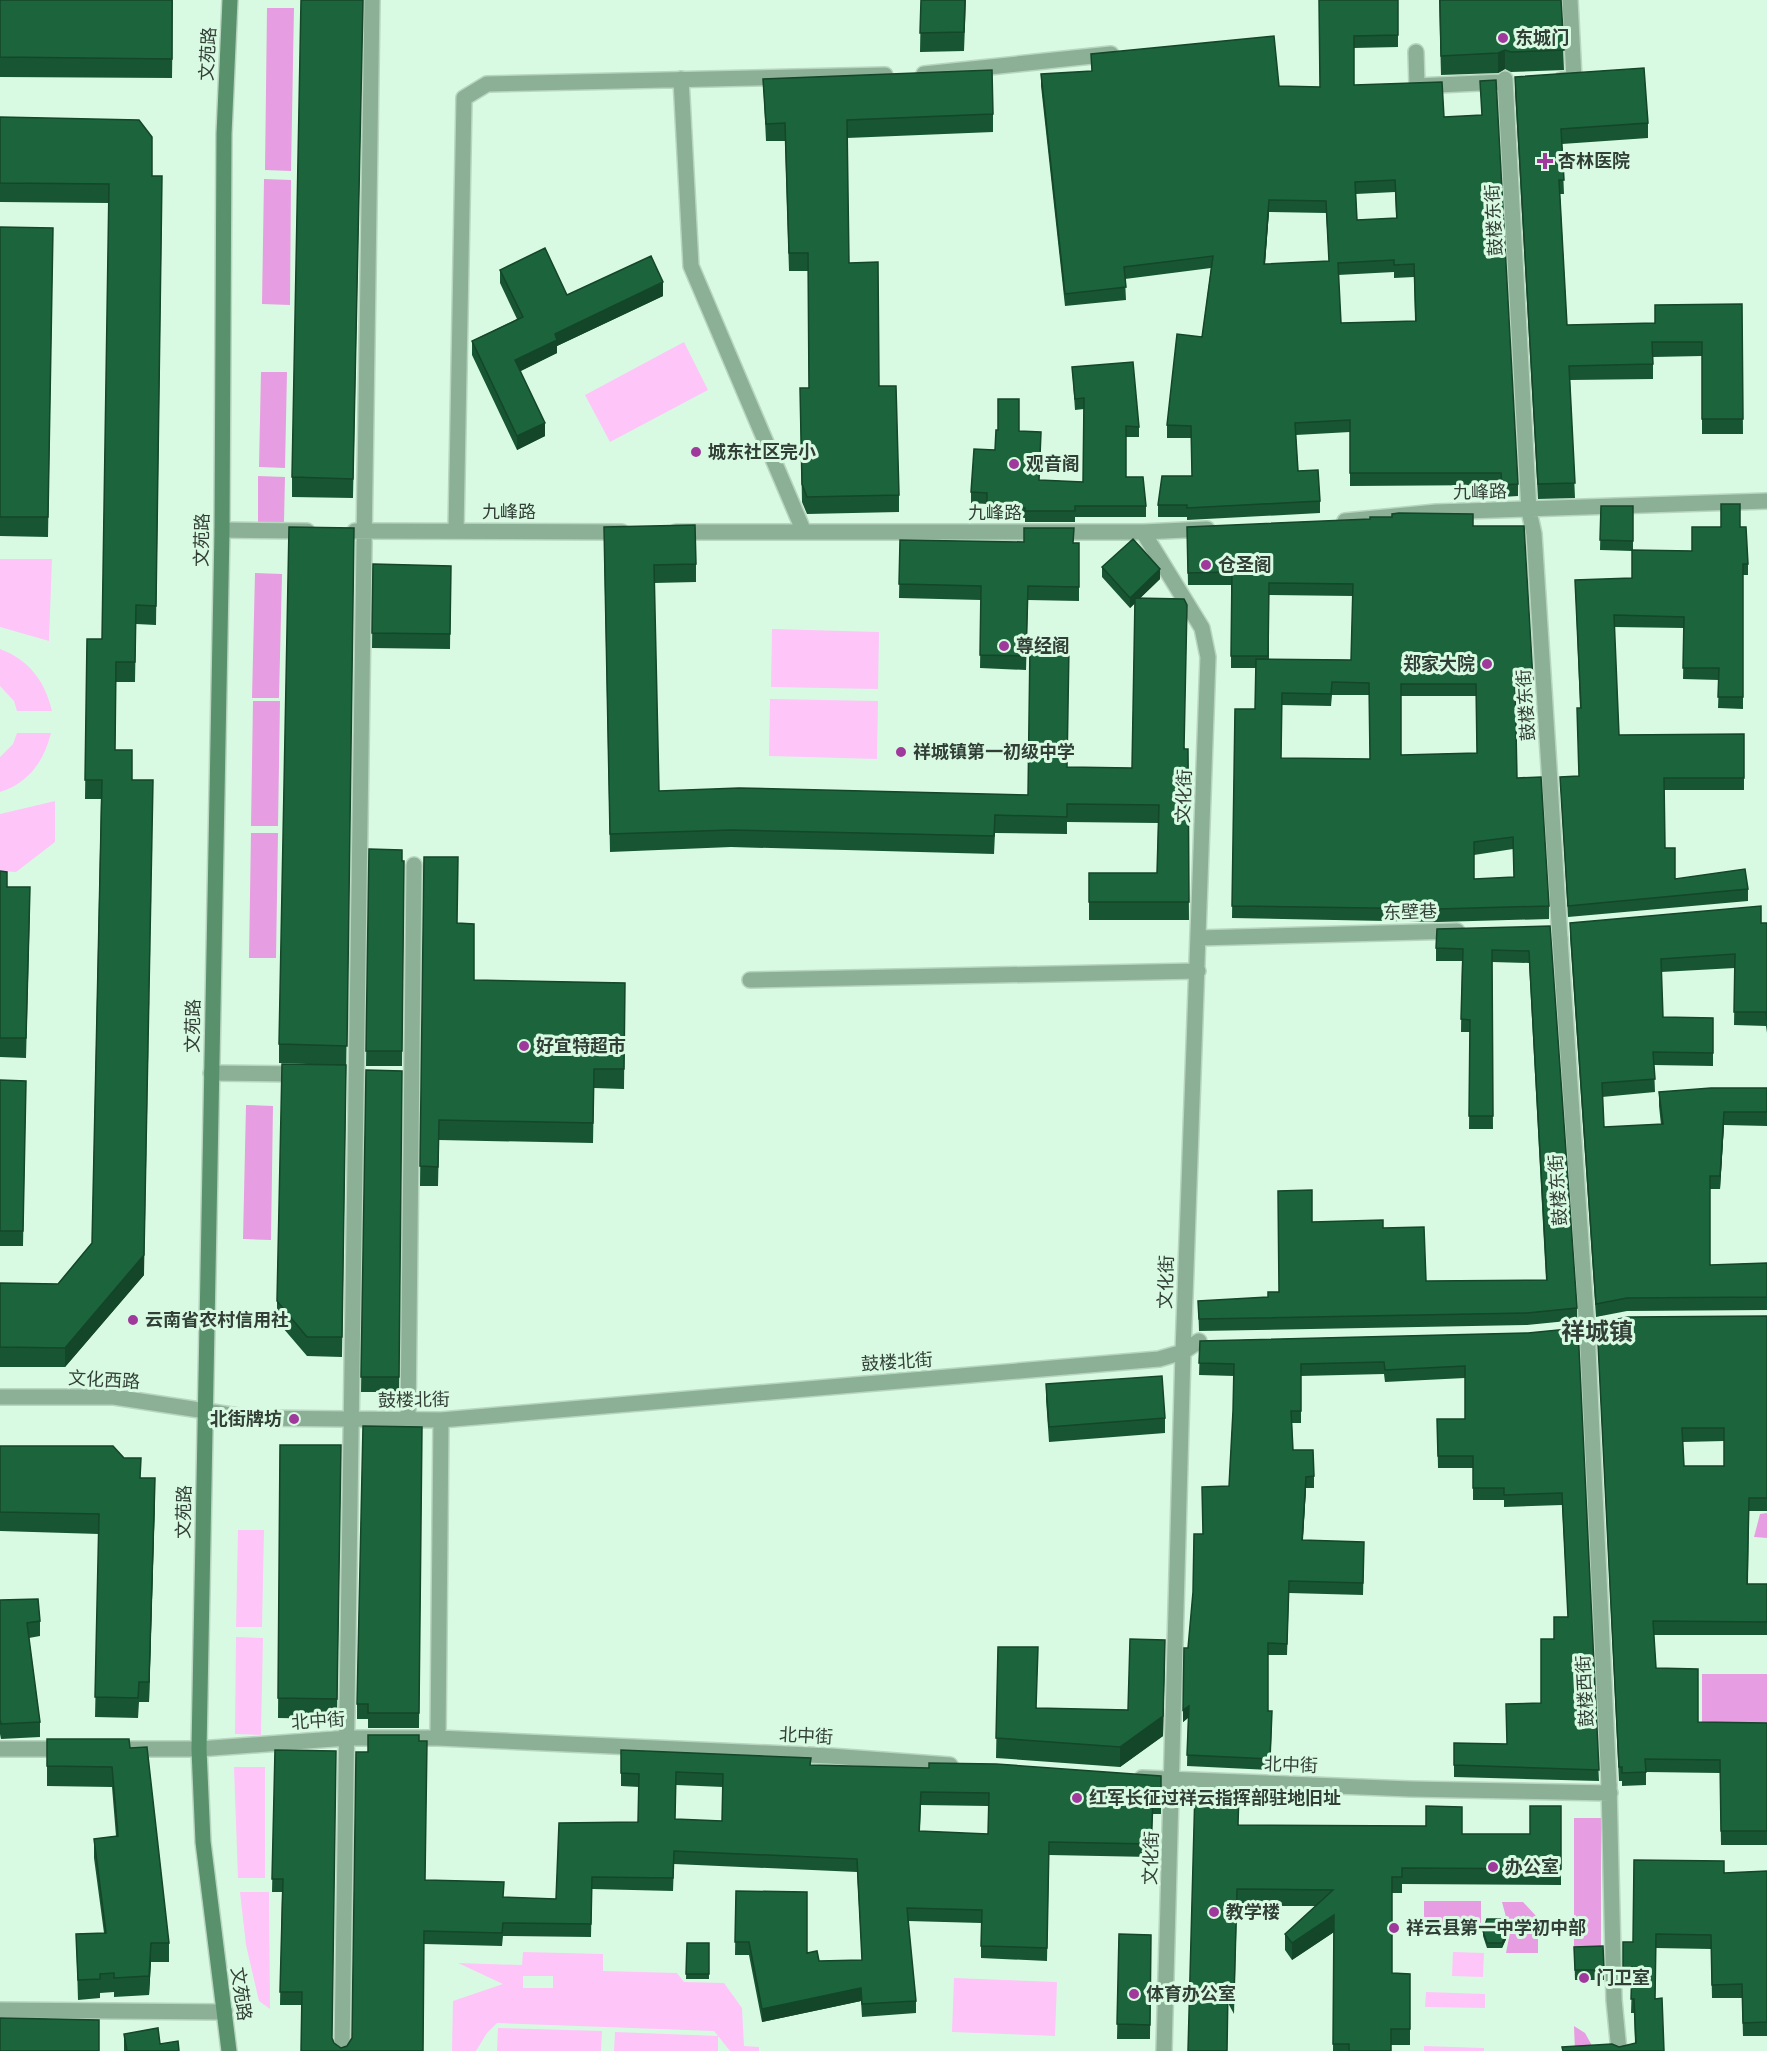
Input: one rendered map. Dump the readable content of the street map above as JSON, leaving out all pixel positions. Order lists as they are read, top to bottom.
{
  "streets": {
    "main road": ["文苑路"],
    "street": [
      "鼓楼东街",
      "九峰路",
      "文化街",
      "东壁巷",
      "鼓楼北街",
      "文化西路",
      "鼓楼西街",
      "北中街"
    ]
  },
  "crossings": [
    ["文苑路", "鼓楼北街"],
    ["文苑路", "文化西路"],
    ["文苑路", "北中街"],
    ["鼓楼东街", "九峰路"],
    ["鼓楼东街", "鼓楼西街"],
    ["九峰路", "文化街"],
    ["文化街", "东壁巷"],
    ["文化街", "鼓楼北街"],
    ["文化街", "北中街"],
    ["鼓楼北街", "文化西路"],
    ["鼓楼西街", "北中街"]
  ],
  "districts": ["祥城镇"],
  "places": {
    "other": [
      "东城门",
      "城东社区完小",
      "观音阁",
      "仓圣阁",
      "尊经阁",
      "郑家大院",
      "祥城镇第一初级中学",
      "好宜特超市",
      "云南省农村信用社",
      "北街牌坊",
      "红军长征过祥云指挥部驻地旧址",
      "办公室",
      "教学楼",
      "祥云县第一中学初中部",
      "门卫室",
      "体育办公室"
    ],
    "health": ["杏林医院"]
  }
}
